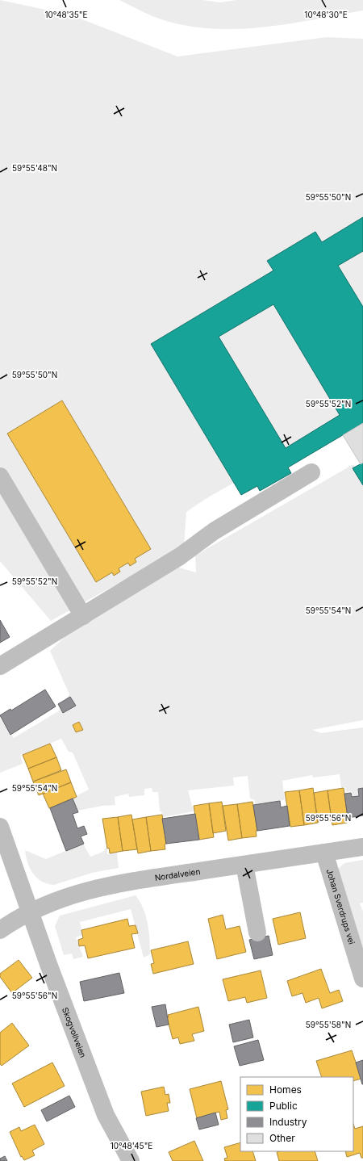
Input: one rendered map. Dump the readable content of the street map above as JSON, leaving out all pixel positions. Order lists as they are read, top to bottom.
{
  "streets": {
    "street": ["Nordalveien", "Johan Sverdrups vei", "Skogvollveien"]
  },
  "crossings": [
    ["Nordalveien", "Johan Sverdrups vei"],
    ["Nordalveien", "Skogvollveien"]
  ],
  "legend": [
    "Homes",
    "Public",
    "Industry",
    "Other"
  ],
  "coordinates": [
    "10°48'35\"E",
    "10°48'30\"E",
    "59°55'48\"N",
    "59°55'50\"N",
    "59°55'52\"N",
    "59°55'54\"N",
    "59°55'56\"N",
    "59°55'58\"N",
    "10°48'45\"E"
  ]
}
